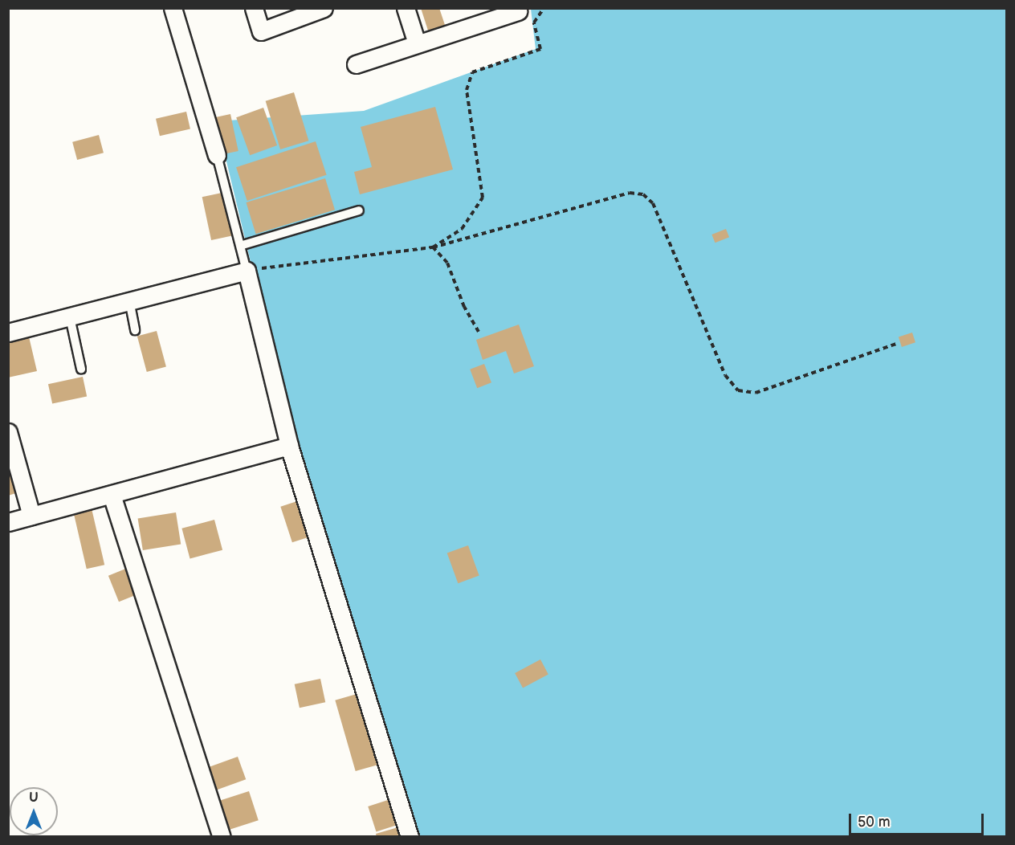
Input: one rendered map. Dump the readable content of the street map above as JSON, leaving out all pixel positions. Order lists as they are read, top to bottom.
{
  "scale_bar": "50 m",
  "north": "top"
}
